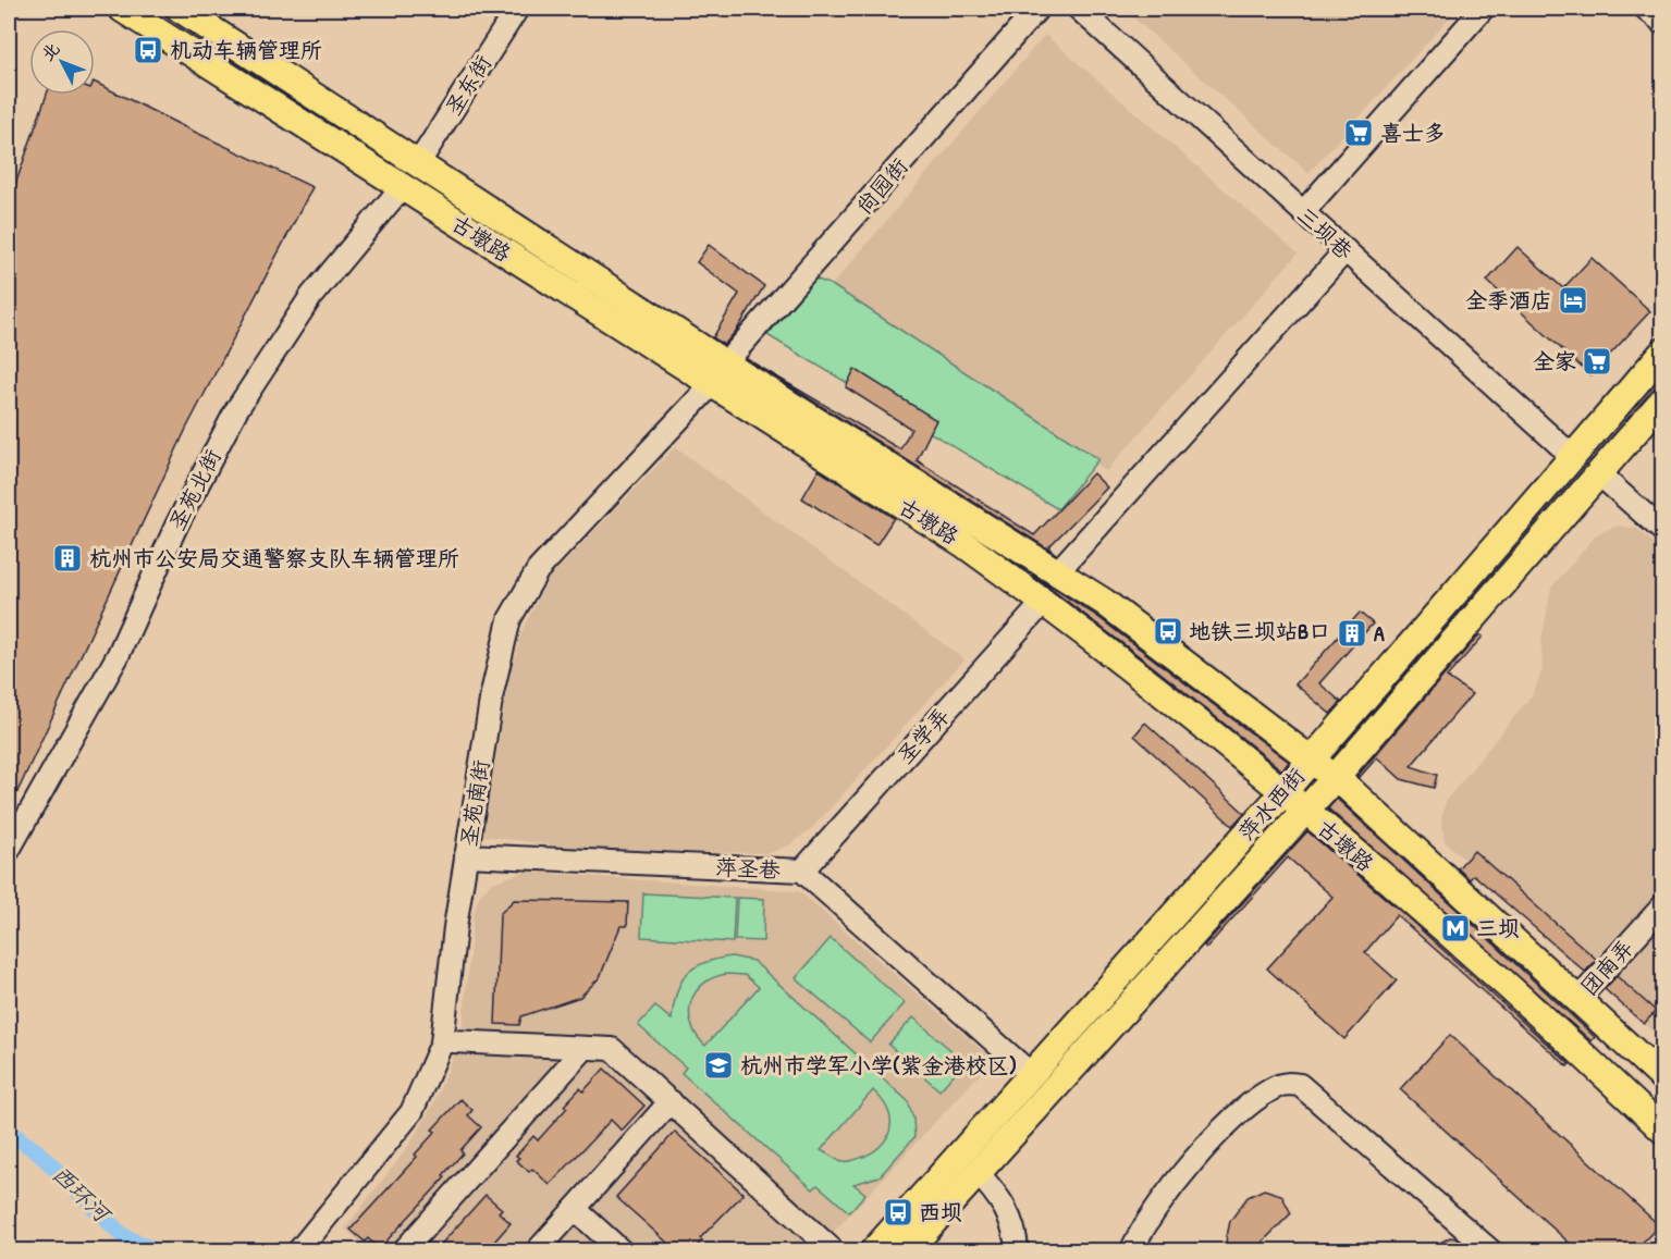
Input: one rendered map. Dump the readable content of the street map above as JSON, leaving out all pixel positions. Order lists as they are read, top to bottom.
{
  "streets": {
    "main road": ["古墩路", "萍水西街"],
    "street": [
      "圣东街",
      "尚园街",
      "三坝巷",
      "圣苑北街",
      "圣学弄",
      "圣苑南街",
      "萍圣巷",
      "团南弄"
    ]
  },
  "crossings": [
    ["圣东街", "古墩路"],
    ["尚园街", "古墩路"],
    ["三坝巷", "萍水西街"],
    ["古墩路", "圣苑北街"],
    ["古墩路", "圣学弄"],
    ["古墩路", "圣苑南街"],
    ["古墩路", "萍水西街"],
    ["古墩路", "团南弄"],
    ["圣学弄", "萍圣巷"],
    ["圣苑南街", "萍圣巷"],
    ["萍水西街", "萍圣巷"]
  ],
  "water": ["西环河"],
  "places": {
    "bus stop": ["机动车辆管理所", "地铁三坝站B口", "西坝"],
    "supermarket": ["喜士多", "全家"],
    "hotel": ["全季酒店"],
    "building": ["杭州市公安局交通警察支队车辆管理所", "A"],
    "metro station": ["三坝"],
    "school or university": ["杭州市学军小学(紫金港校区)"]
  },
  "north": "top left"
}
